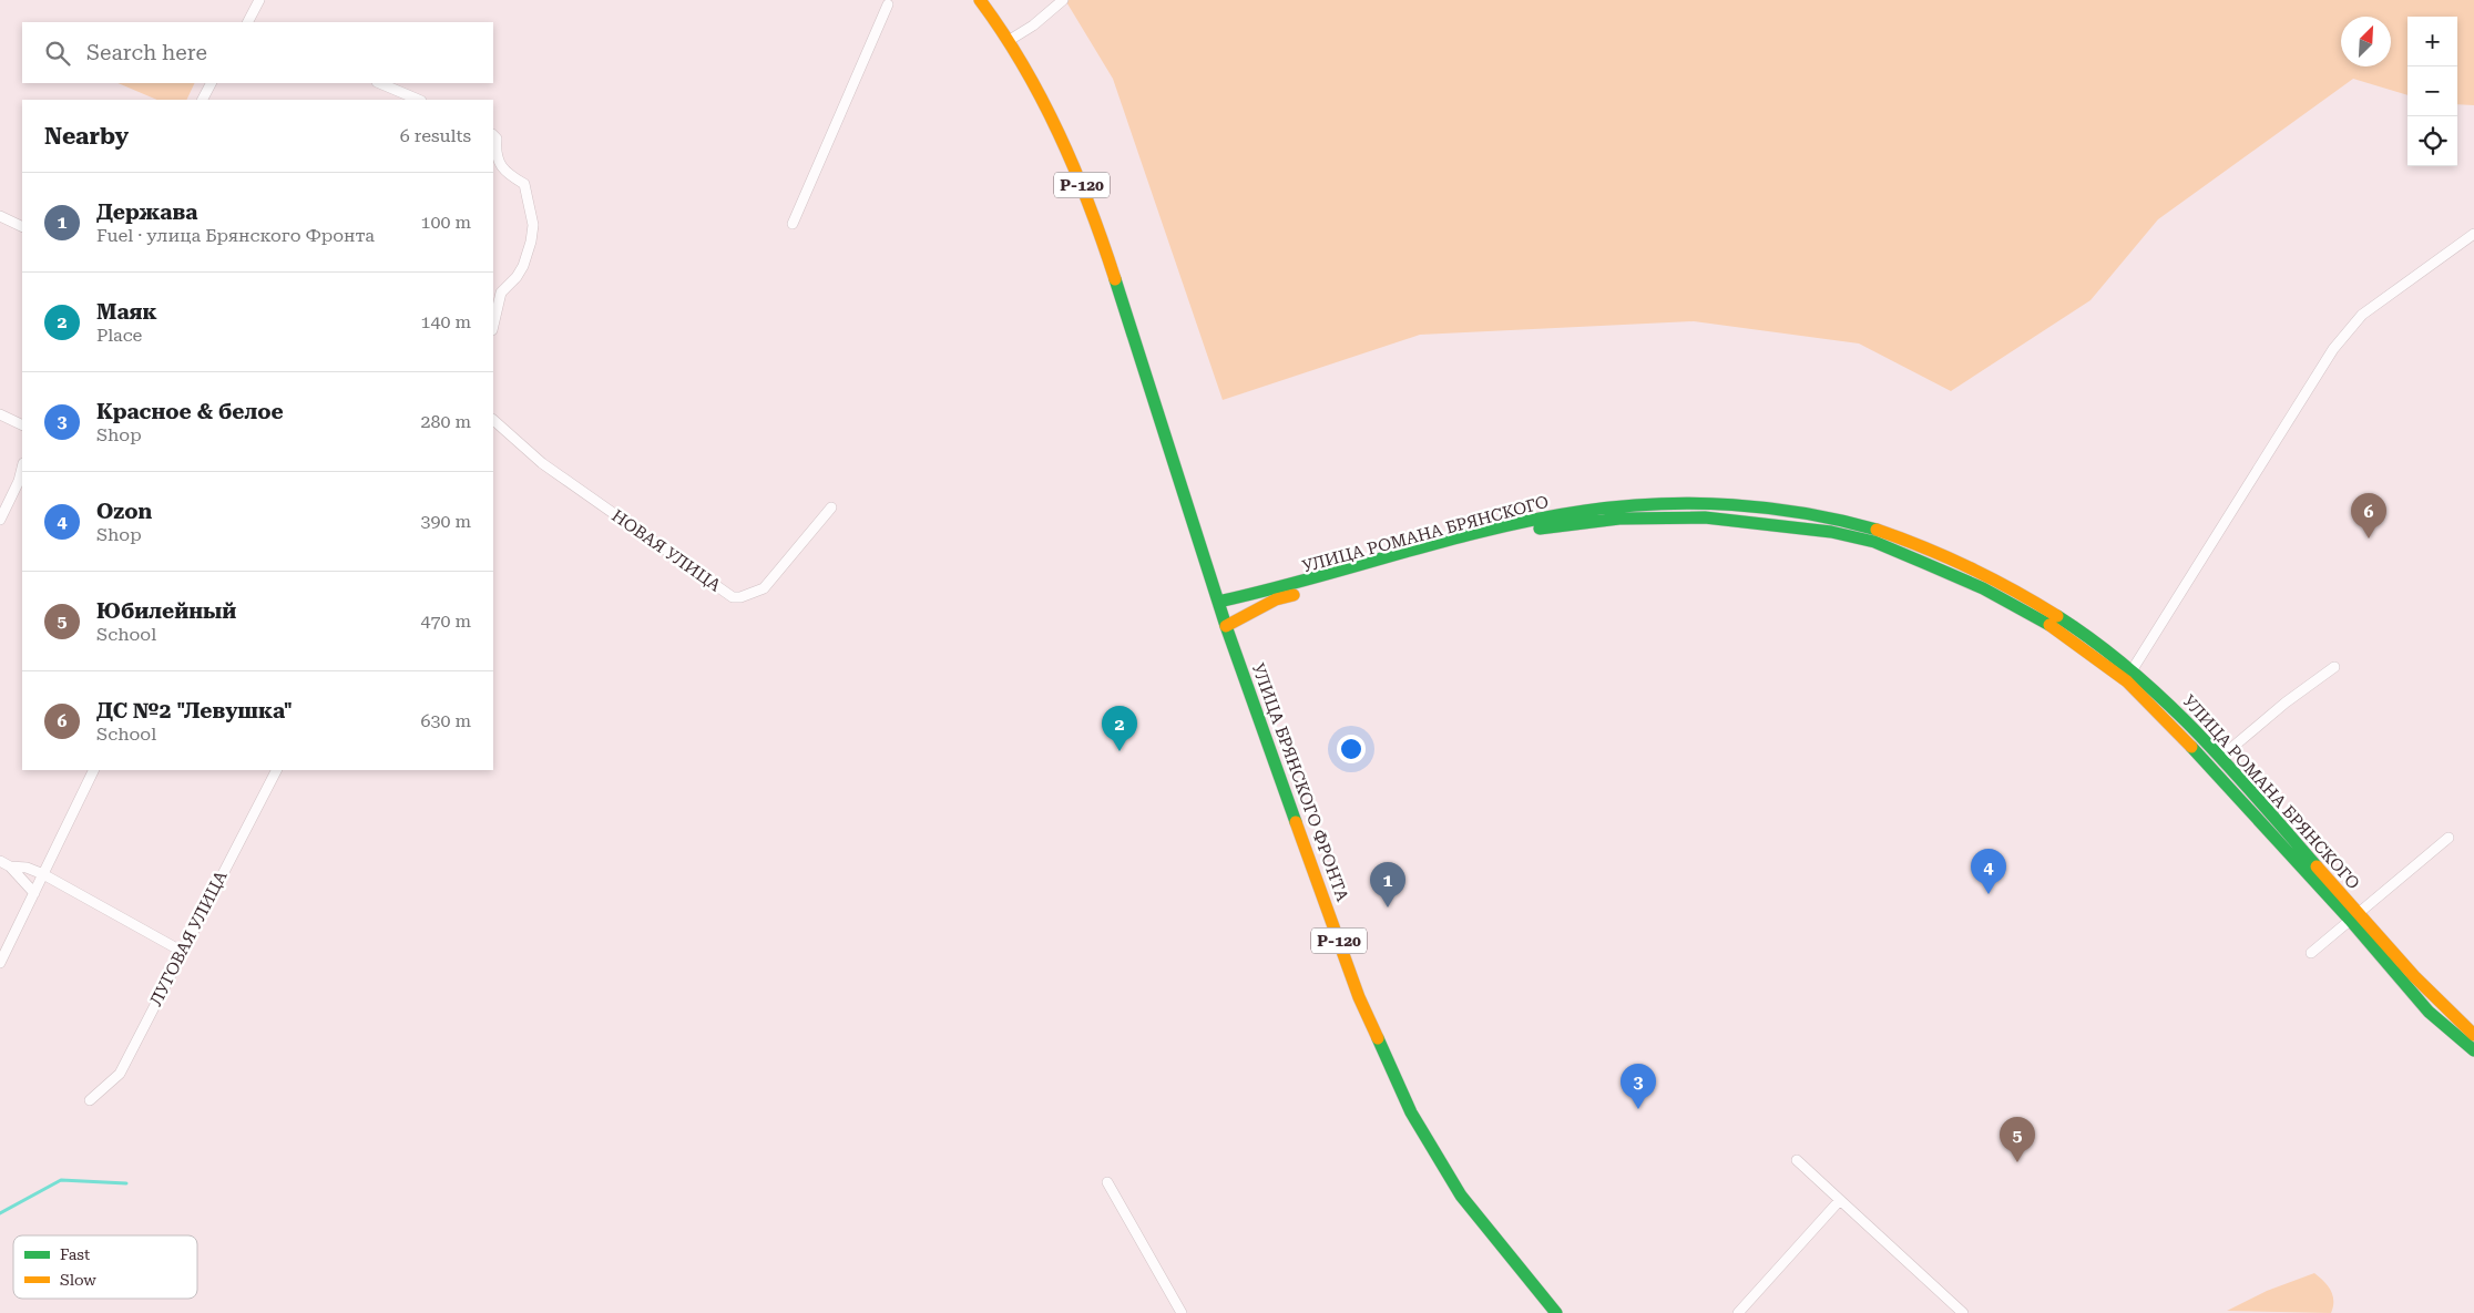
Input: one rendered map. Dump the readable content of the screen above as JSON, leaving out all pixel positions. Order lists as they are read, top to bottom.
{
  "streets": {
    "main road": ["Р-120", "УЛИЦА РОМАНА БРЯНСКОГО", "УЛИЦА БРЯНСКОГО ФРОНТА"],
    "street": ["НОВАЯ УЛИЦА", "ЛУГОВАЯ УЛИЦА"]
  },
  "crossings": [
    ["Р-120", "УЛИЦА РОМАНА БРЯНСКОГО"],
    ["Р-120", "УЛИЦА БРЯНСКОГО ФРОНТА"],
    ["УЛИЦА РОМАНА БРЯНСКОГО", "УЛИЦА БРЯНСКОГО ФРОНТА"]
  ],
  "legend": ["Fast", "Slow"],
  "north": "top right",
  "page": {
    "map_buttons": ["+", "−"],
    "search": "Search here",
    "heading": ["Nearby", "6 results"],
    "list": [
      {
        "mark": "1",
        "name": "Держава",
        "note": "Fuel · улица Брянского Фронта",
        "value": "100 m"
      },
      {
        "mark": "2",
        "name": "Маяк",
        "note": "Place",
        "value": "140 m"
      },
      {
        "mark": "3",
        "name": "Красное & белое",
        "note": "Shop",
        "value": "280 m"
      },
      {
        "mark": "4",
        "name": "Ozon",
        "note": "Shop",
        "value": "390 m"
      },
      {
        "mark": "5",
        "name": "Юбилейный",
        "note": "School",
        "value": "470 m"
      },
      {
        "mark": "6",
        "name": "ДС №2 \"Левушка\"",
        "note": "School",
        "value": "630 m"
      }
    ],
    "pins": [
      "6",
      "2",
      "4",
      "1",
      "3",
      "5"
    ]
  }
}
